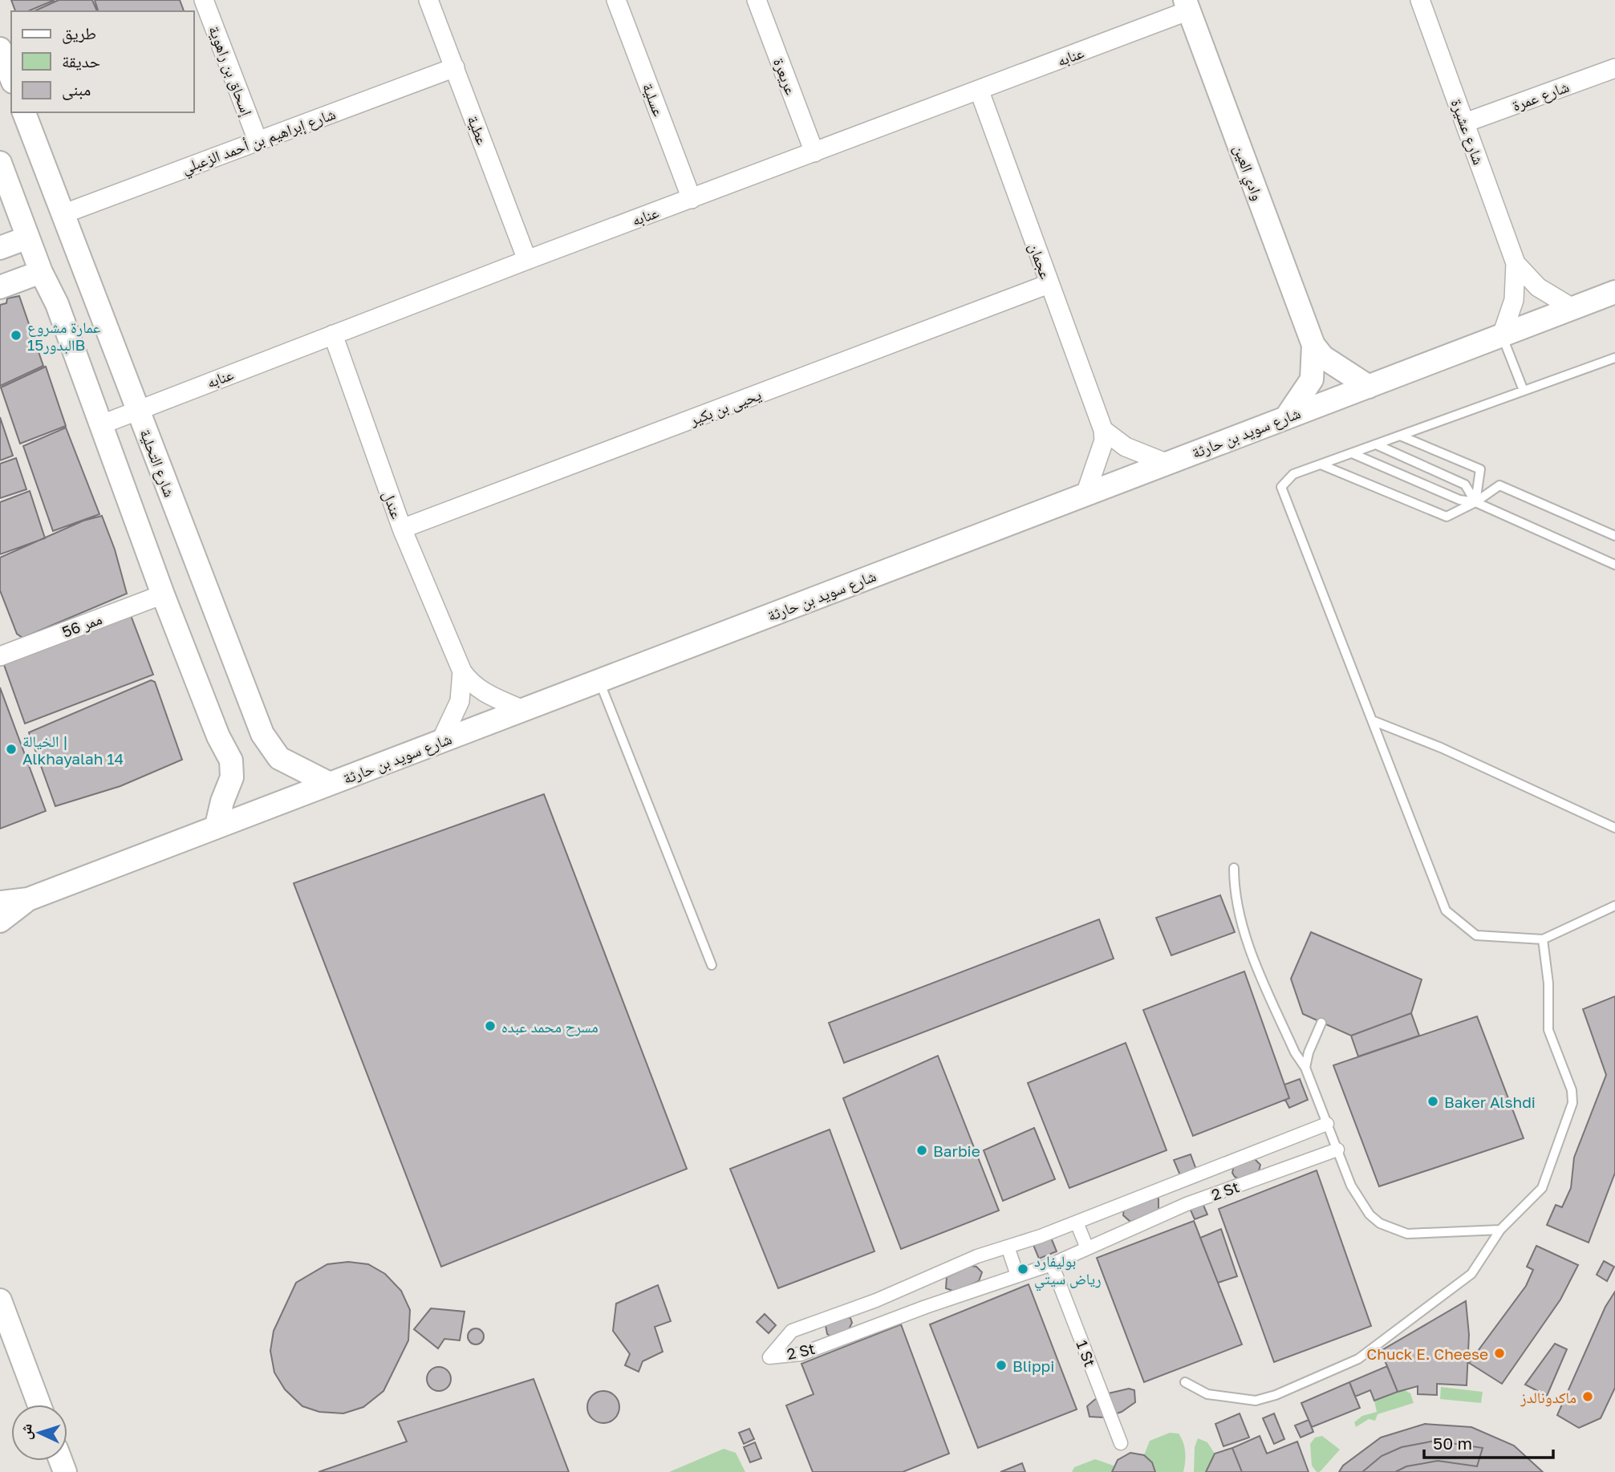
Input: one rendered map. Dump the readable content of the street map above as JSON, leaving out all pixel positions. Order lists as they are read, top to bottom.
{
  "streets": {
    "street": [
      "عنابه",
      "إسحاق بن راهوية",
      "عريعرة",
      "شارع عمرة",
      "عسلية",
      "عطية",
      "شارع عشيرة",
      "شارع إبراهيم بن أحمد الزعبلي",
      "وادي العين",
      "عجمان",
      "يحيى بن بكير",
      "شارع سويد بن حارثة",
      "شارع التحلية",
      "عندل",
      "ممر 56",
      "2 St",
      "1 St"
    ]
  },
  "crossings": [
    ["عنابه", "عريعرة"],
    ["عنابه", "عسلية"],
    ["عنابه", "عطية"],
    ["عنابه", "وادي العين"],
    ["عنابه", "عجمان"],
    ["عنابه", "شارع التحلية"],
    ["عنابه", "عندل"],
    ["إسحاق بن راهوية", "شارع إبراهيم بن أحمد الزعبلي"],
    ["شارع عمرة", "شارع عشيرة"],
    ["عطية", "شارع إبراهيم بن أحمد الزعبلي"],
    ["شارع عشيرة", "شارع سويد بن حارثة"],
    ["شارع إبراهيم بن أحمد الزعبلي", "شارع التحلية"],
    ["وادي العين", "شارع سويد بن حارثة"],
    ["عجمان", "يحيى بن بكير"],
    ["يحيى بن بكير", "عندل"],
    ["شارع سويد بن حارثة", "شارع التحلية"],
    ["شارع سويد بن حارثة", "عندل"],
    ["2 St", "1 St"]
  ],
  "places": [
    "عمارة مشروع البدور15B",
    "الخيالة | Alkhayalah 14",
    "مسرح محمد عبده",
    "Baker Alshdi",
    "Barbie",
    "بوليفارد رياض سيتي",
    "Chuck E. Cheese",
    "Blippi",
    "ماكدونالدز"
  ],
  "legend": ["طريق", "حديقة", "مبنى"],
  "scale_bar": "50 m",
  "north": "left"
}
